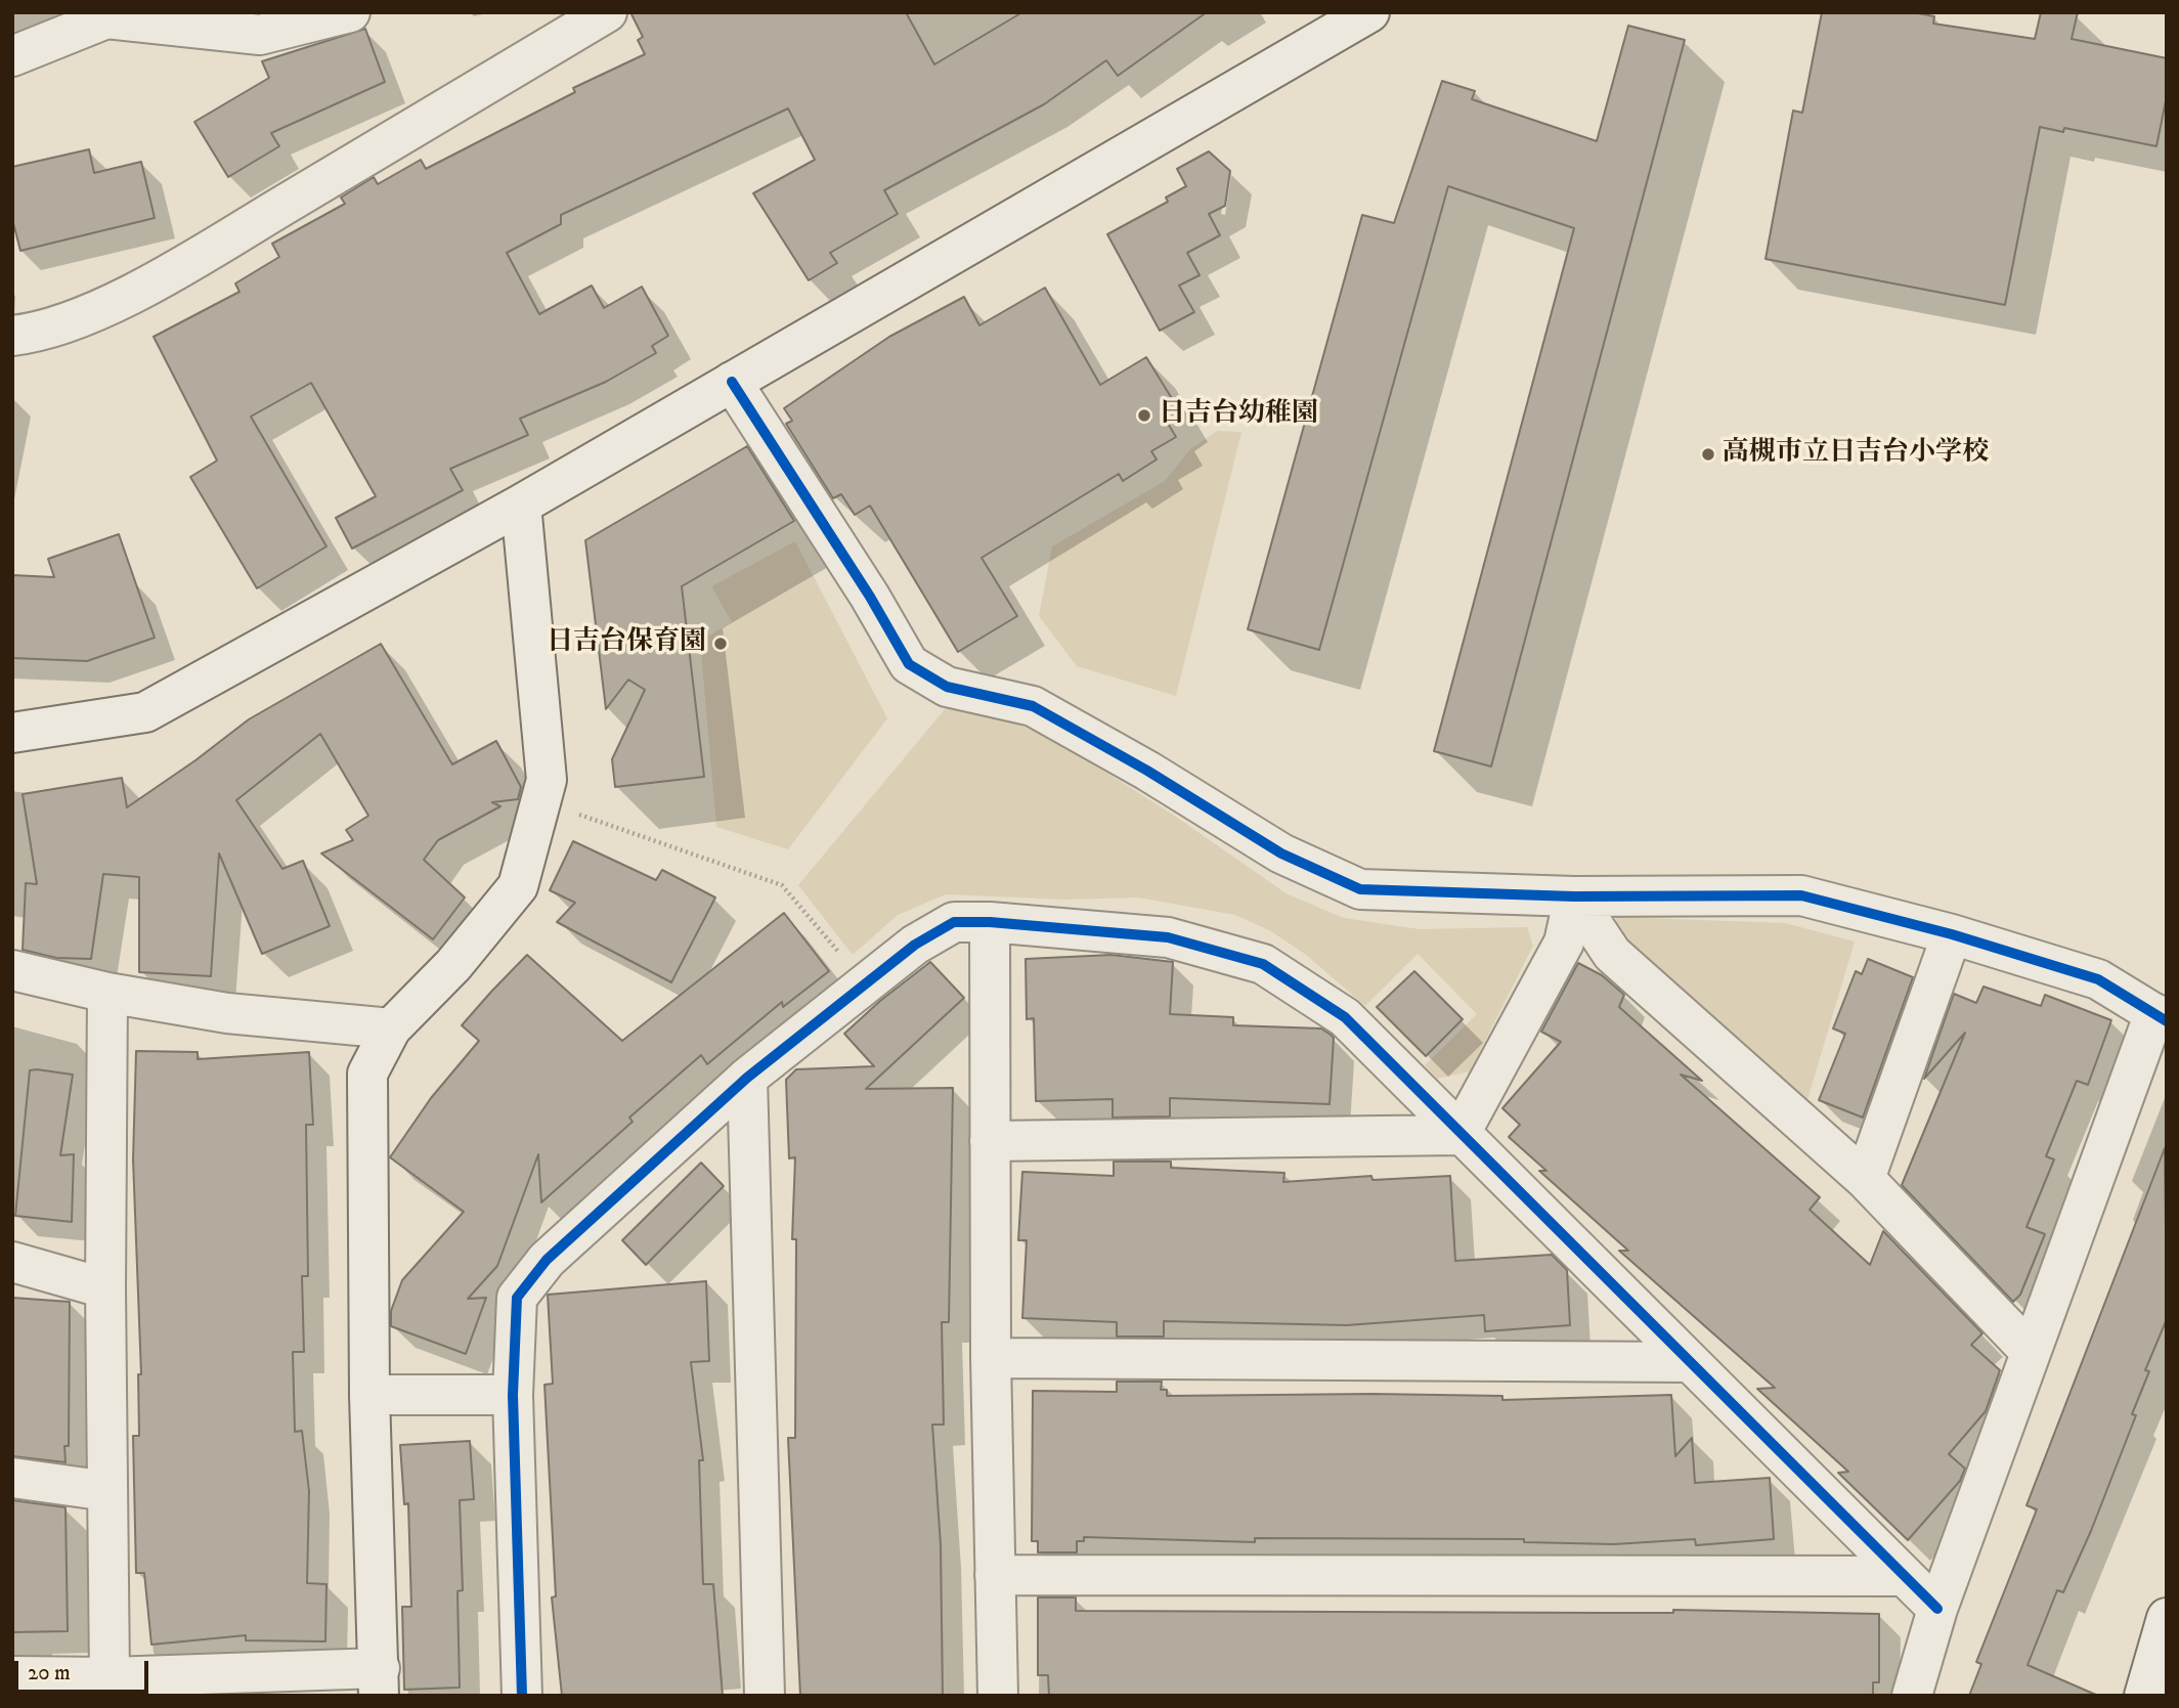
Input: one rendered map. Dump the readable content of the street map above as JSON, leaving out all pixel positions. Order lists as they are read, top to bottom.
{
  "places": ["日吉台幼稚園", "高槻市立日吉台小学校", "日吉台保育園"],
  "scale_bar": "20 m"
}
